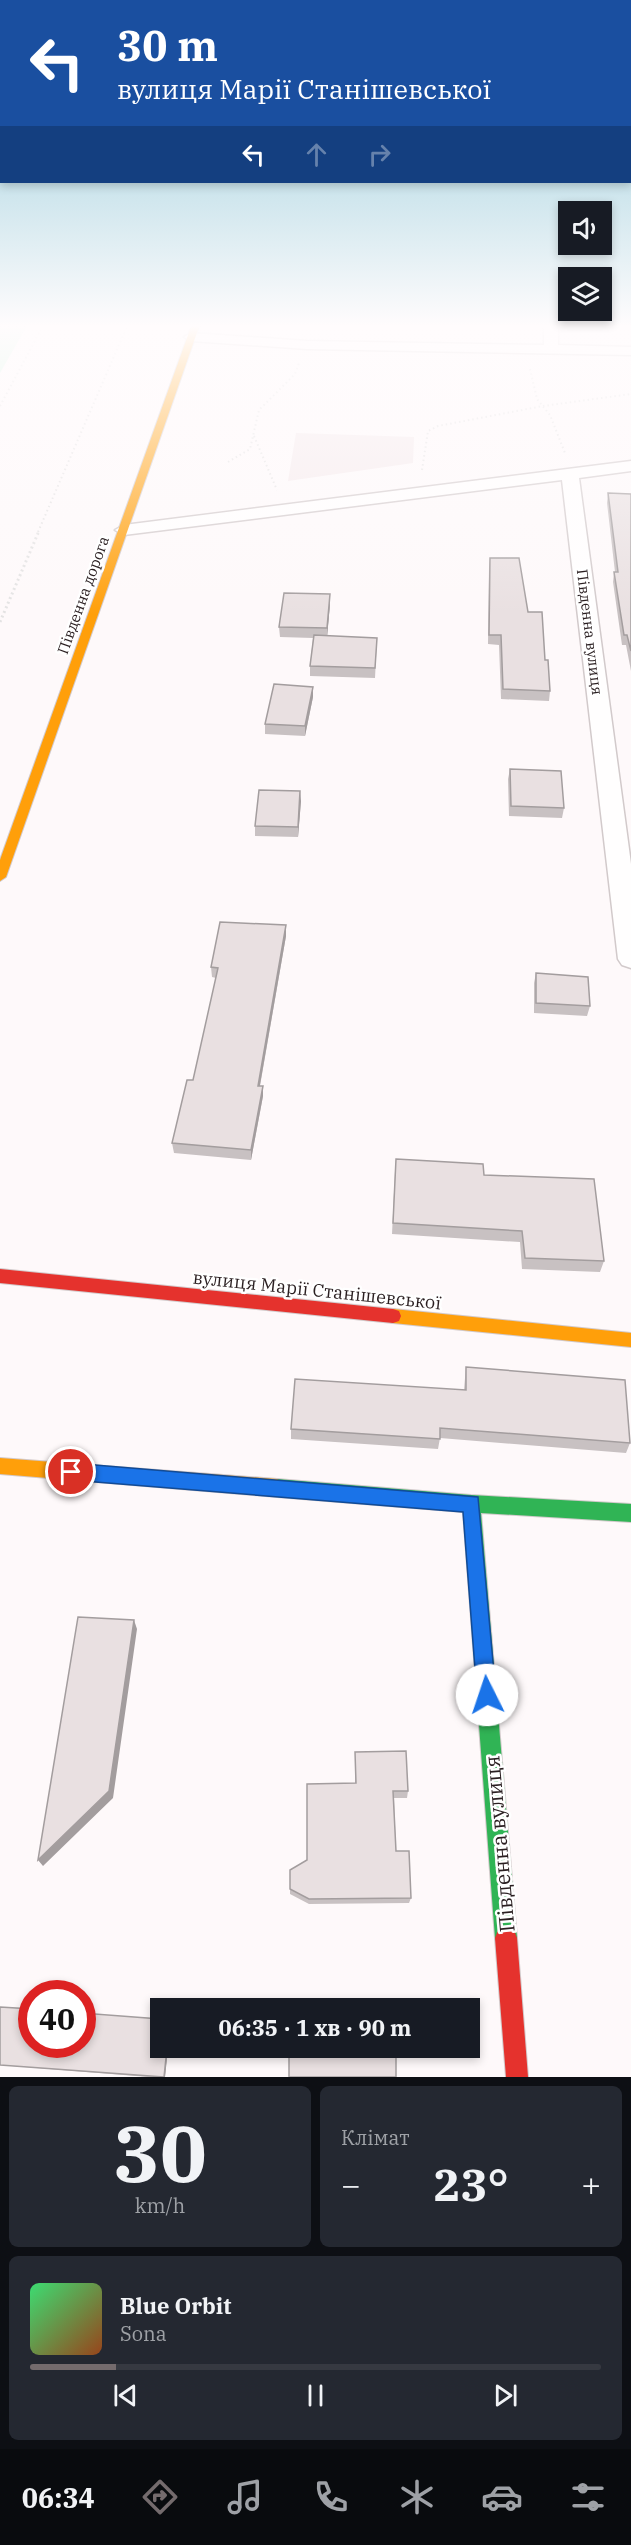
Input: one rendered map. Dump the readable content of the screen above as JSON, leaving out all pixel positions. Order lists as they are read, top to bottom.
{
  "streets": {
    "main road": ["Південна дорога", "Південна вулиця", "вулиця Марії Станішевської"]
  },
  "page": {
    "turn": ["30 m", "вулиця Марії Станішевської"],
    "limit": "40",
    "trip": "06:35 · 1 хв · 90 m",
    "tile": [
      ["30", "km/h"],
      "Клімат"
    ],
    "heat": ["−", "23°", "+"],
    "song": ["Blue Orbit", "Sona"],
    "tabs": "06:34"
  }
}
